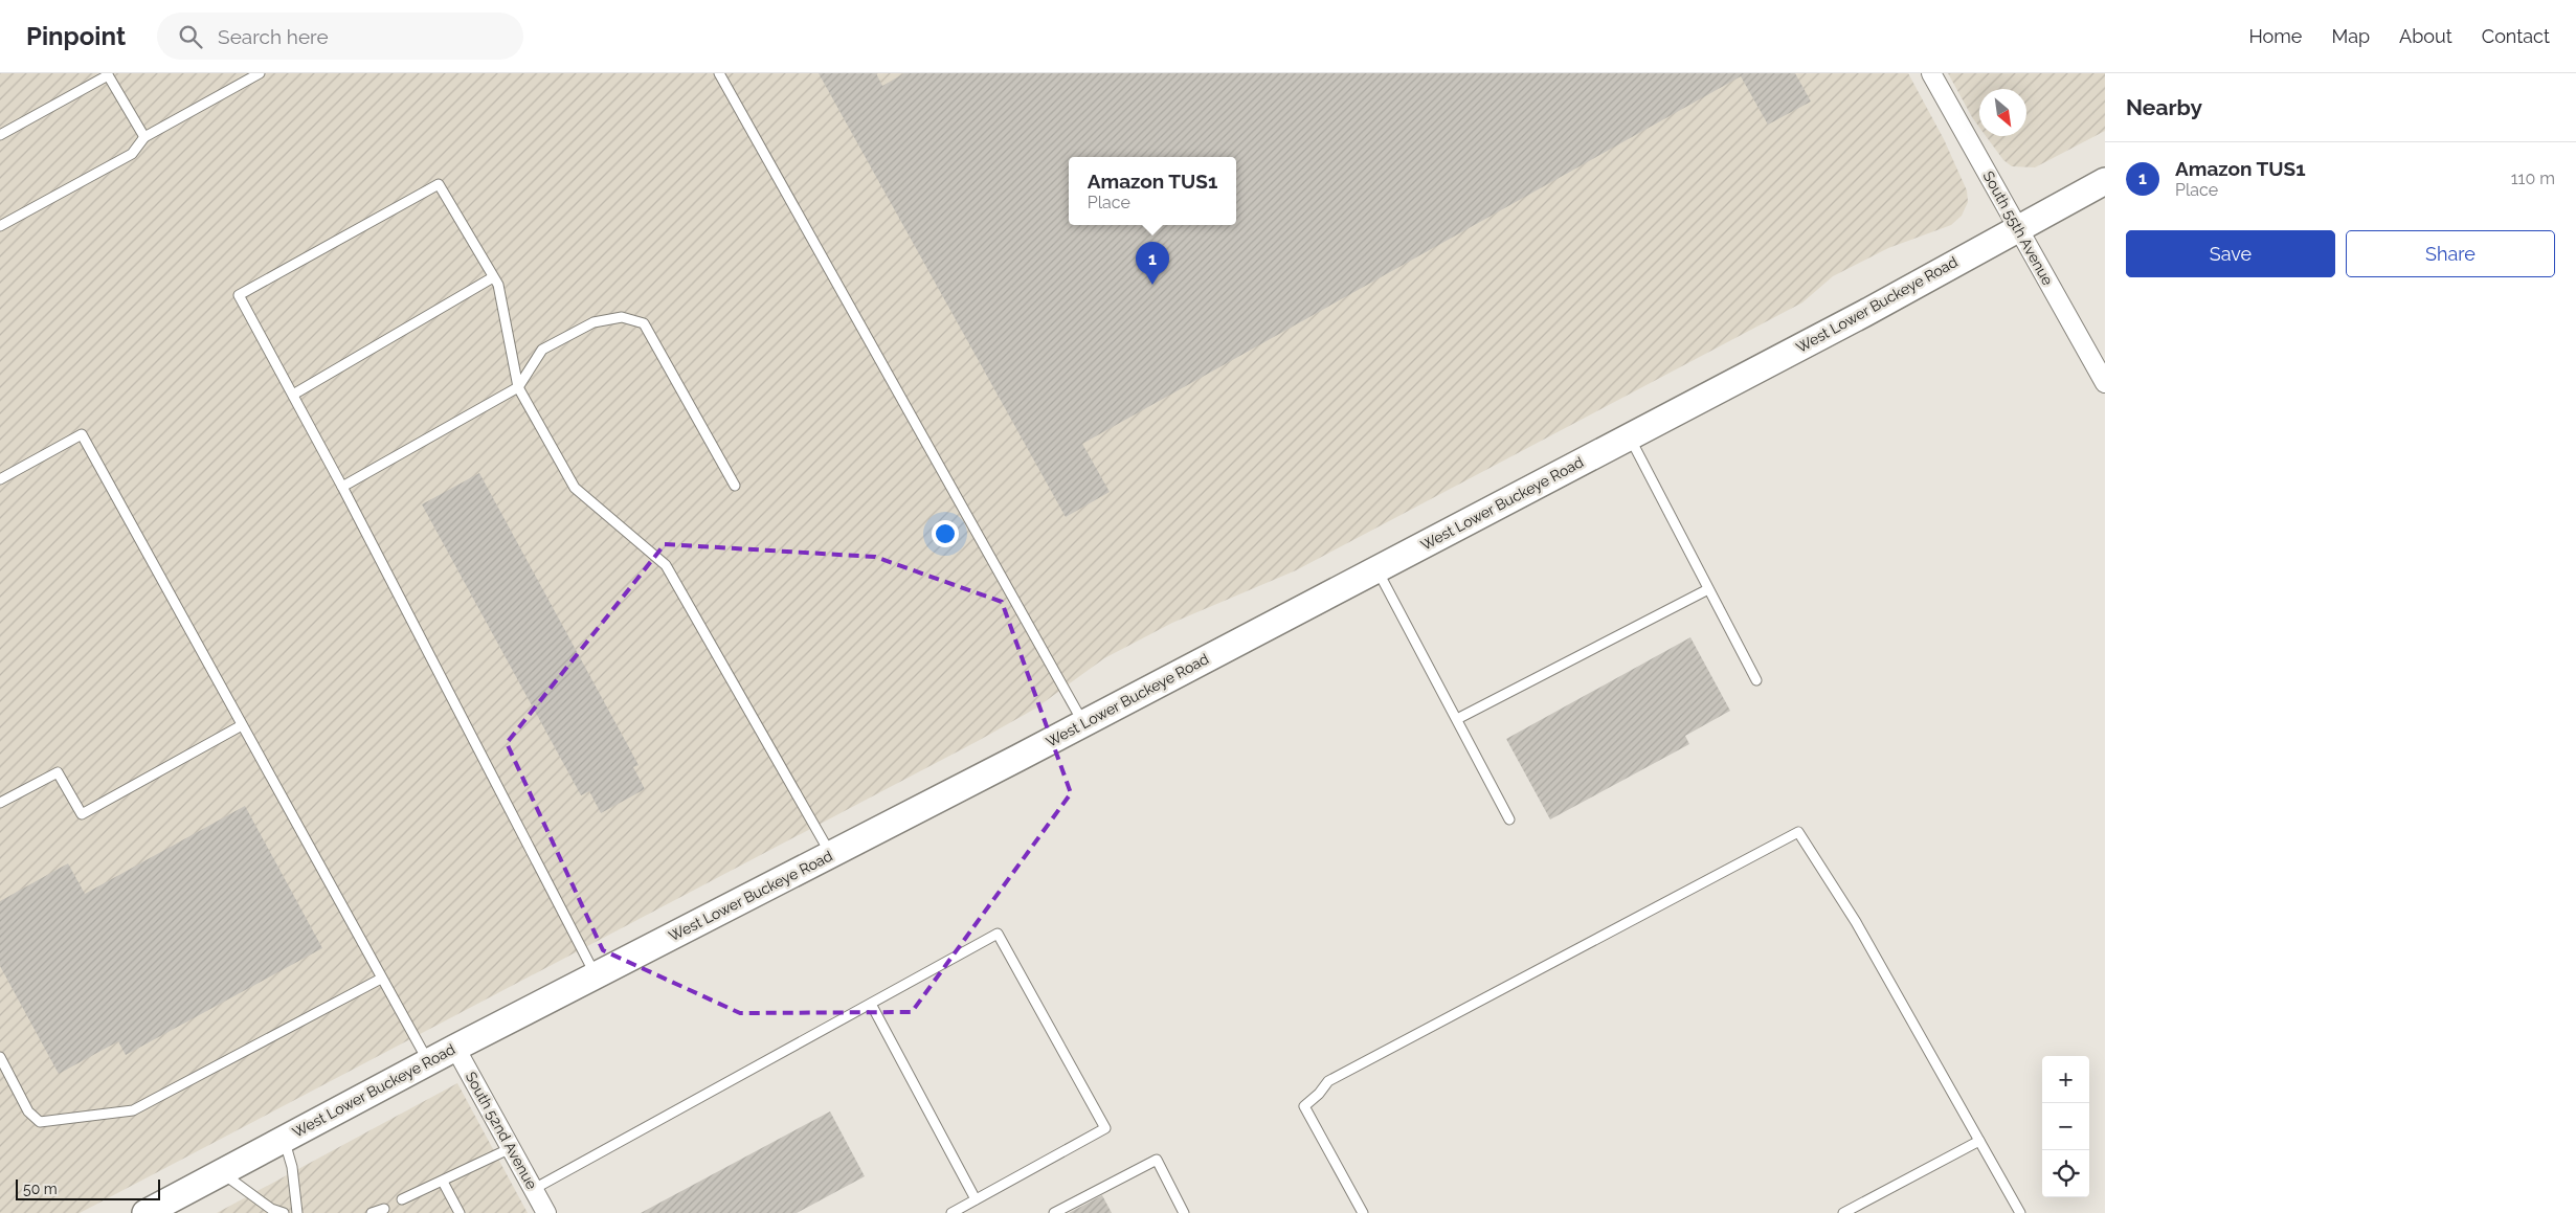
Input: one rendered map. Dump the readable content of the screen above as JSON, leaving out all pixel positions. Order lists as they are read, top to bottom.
{
  "streets": {
    "main road": ["West Lower Buckeye Road"],
    "street": ["South 55th Avenue", "South 52nd Avenue"]
  },
  "crossings": [
    ["South 55th Avenue", "West Lower Buckeye Road"],
    ["West Lower Buckeye Road", "South 52nd Avenue"]
  ],
  "scale_bar": "50 m",
  "north": "bottom right",
  "page": {
    "header": "Pinpoint",
    "search": "Search here",
    "nav": [
      "Home",
      "Map",
      "About",
      "Contact"
    ],
    "heading": "Nearby",
    "list": [
      {
        "mark": "1",
        "name": "Amazon TUS1",
        "note": "Place",
        "value": "110 m"
      }
    ],
    "popup": ["Amazon TUS1", "Place"],
    "buttons": ["Save", "Share"],
    "pins": "1",
    "map_buttons": ["+", "−"],
    "scale": "50 m"
  }
}
